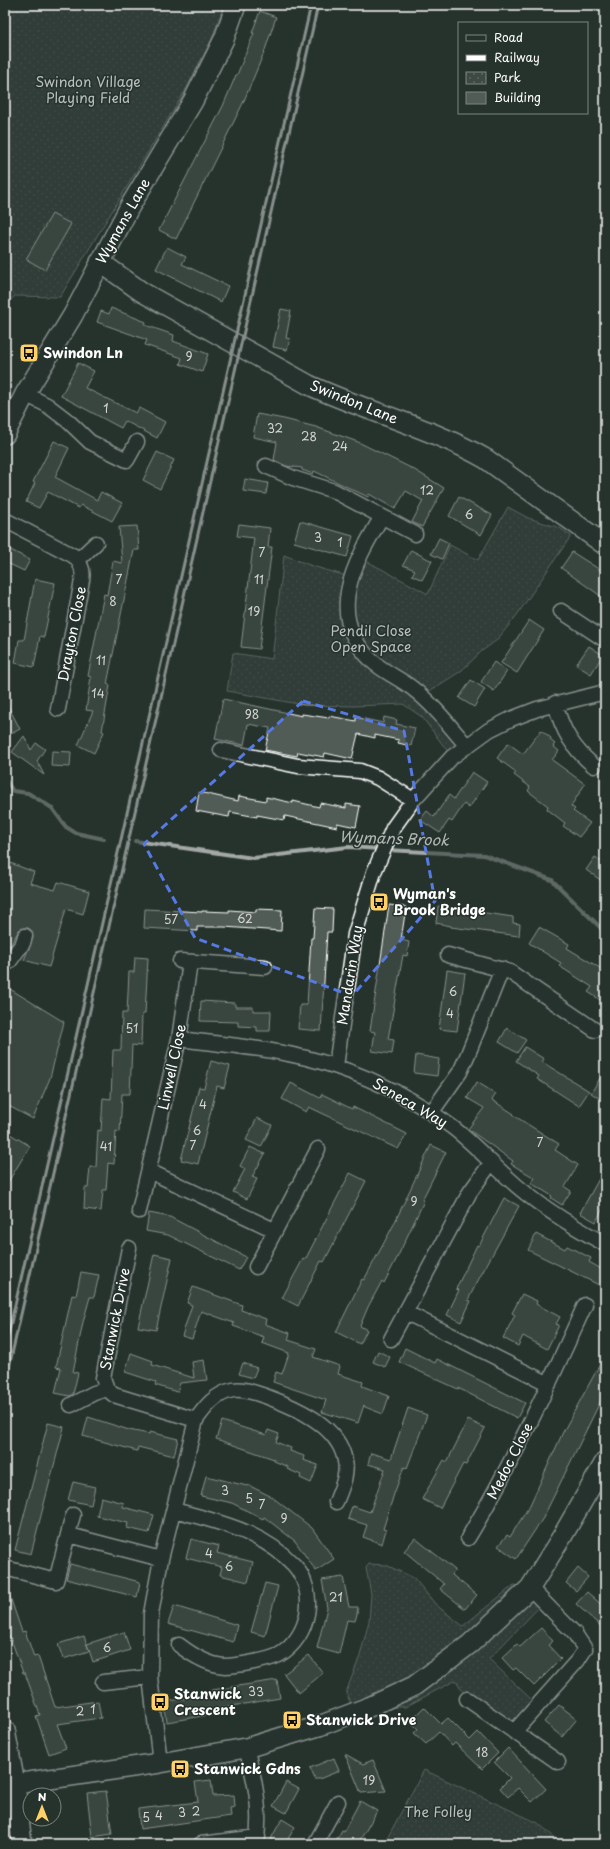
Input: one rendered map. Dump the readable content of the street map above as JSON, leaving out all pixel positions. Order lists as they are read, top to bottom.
{
  "streets": {
    "street": [
      "Wymans Lane",
      "Swindon Lane",
      "Drayton Close",
      "Mandarin Way",
      "Linwell Close",
      "Seneca Way",
      "Stanwick Drive",
      "Medoc Close"
    ]
  },
  "crossings": [
    ["Wymans Lane", "Swindon Lane"],
    ["Mandarin Way", "Seneca Way"],
    ["Linwell Close", "Seneca Way"]
  ],
  "water": ["Wymans Brook"],
  "parks": ["Swindon Village Playing Field", "Pendil Close Open Space", "The Folley"],
  "places": {
    "bus stop": [
      "Swindon Ln",
      "Wyman's Brook Bridge",
      "Stanwick Crescent",
      "Stanwick Drive",
      "Stanwick Gdns"
    ]
  },
  "house_numbers": [
    "9",
    "1",
    "32",
    "28",
    "24",
    "12",
    "6",
    "3",
    "1",
    "7",
    "7",
    "11",
    "8",
    "19",
    "11",
    "14",
    "98",
    "62",
    "57",
    "6",
    "4",
    "51",
    "4",
    "6",
    "7",
    "7",
    "41",
    "9",
    "3",
    "5",
    "7",
    "9",
    "4",
    "6",
    "21",
    "6",
    "33",
    "1",
    "2",
    "18",
    "19",
    "2",
    "3",
    "4",
    "5"
  ],
  "legend": [
    "Road",
    "Railway",
    "Park",
    "Building"
  ],
  "north": "top"
}
